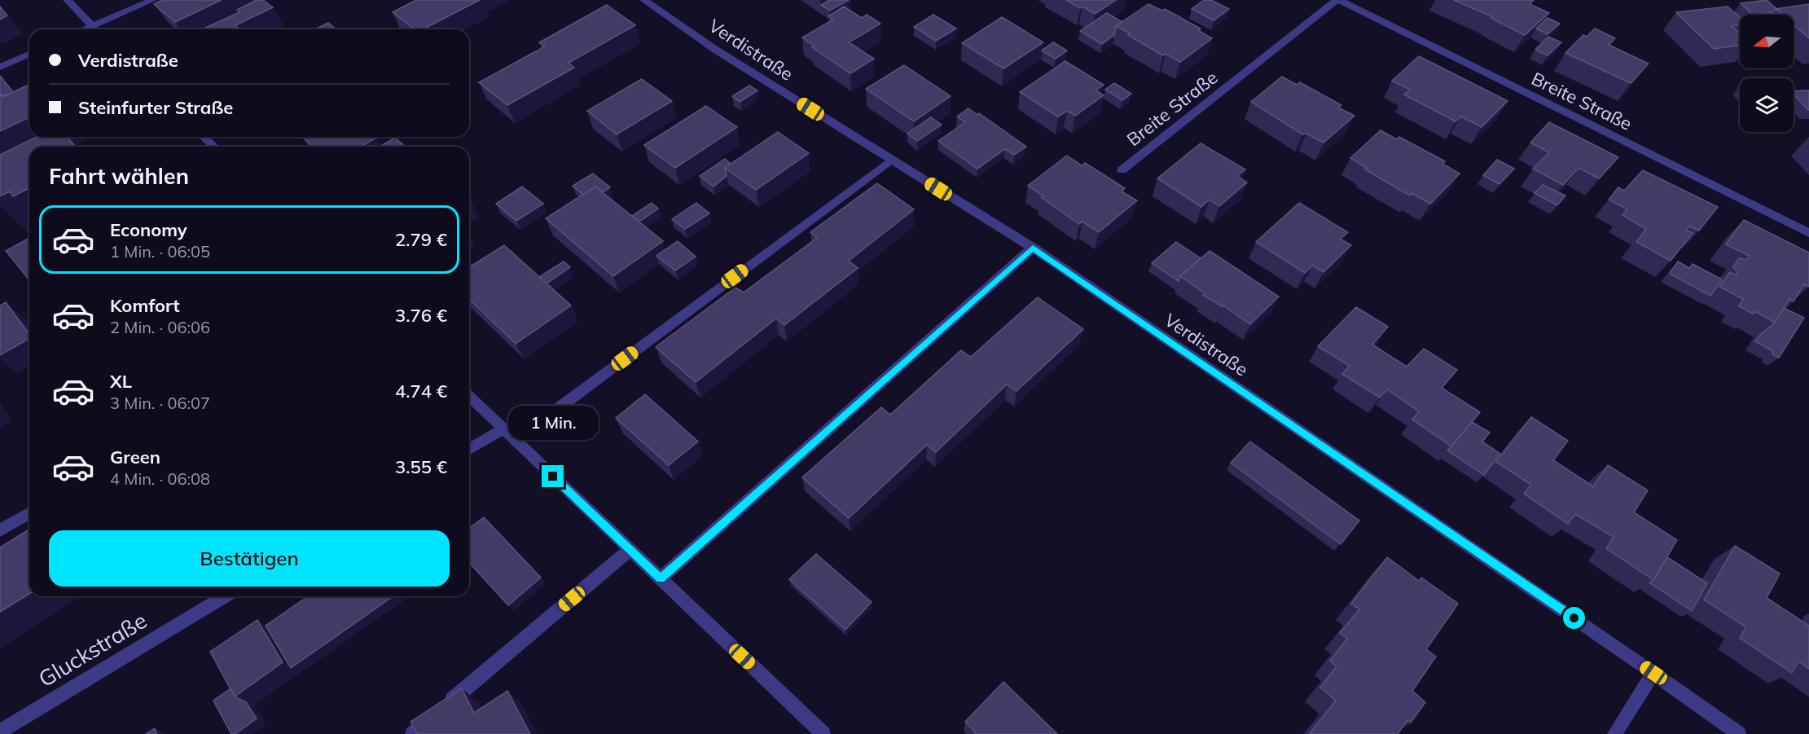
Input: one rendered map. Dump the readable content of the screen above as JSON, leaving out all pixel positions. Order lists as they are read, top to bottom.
{
  "streets": {
    "street": ["Verdistraße", "Breite Straße", "Gluckstraße"]
  },
  "north": "left",
  "page": {
    "banner": ["Verdistraße", "Steinfurter Straße"],
    "heading": "Fahrt wählen",
    "list": [
      {
        "name": "Economy",
        "note": "1 Min. · 06:05",
        "value": "2.79 €"
      },
      {
        "name": "Komfort",
        "note": "2 Min. · 06:06",
        "value": "3.76 €"
      },
      {
        "name": "XL",
        "note": "3 Min. · 06:07",
        "value": "4.74 €"
      },
      {
        "name": "Green",
        "note": "4 Min. · 06:08",
        "value": "3.55 €"
      }
    ],
    "bubble": "1 Min.",
    "buttons": "Bestätigen"
  }
}
